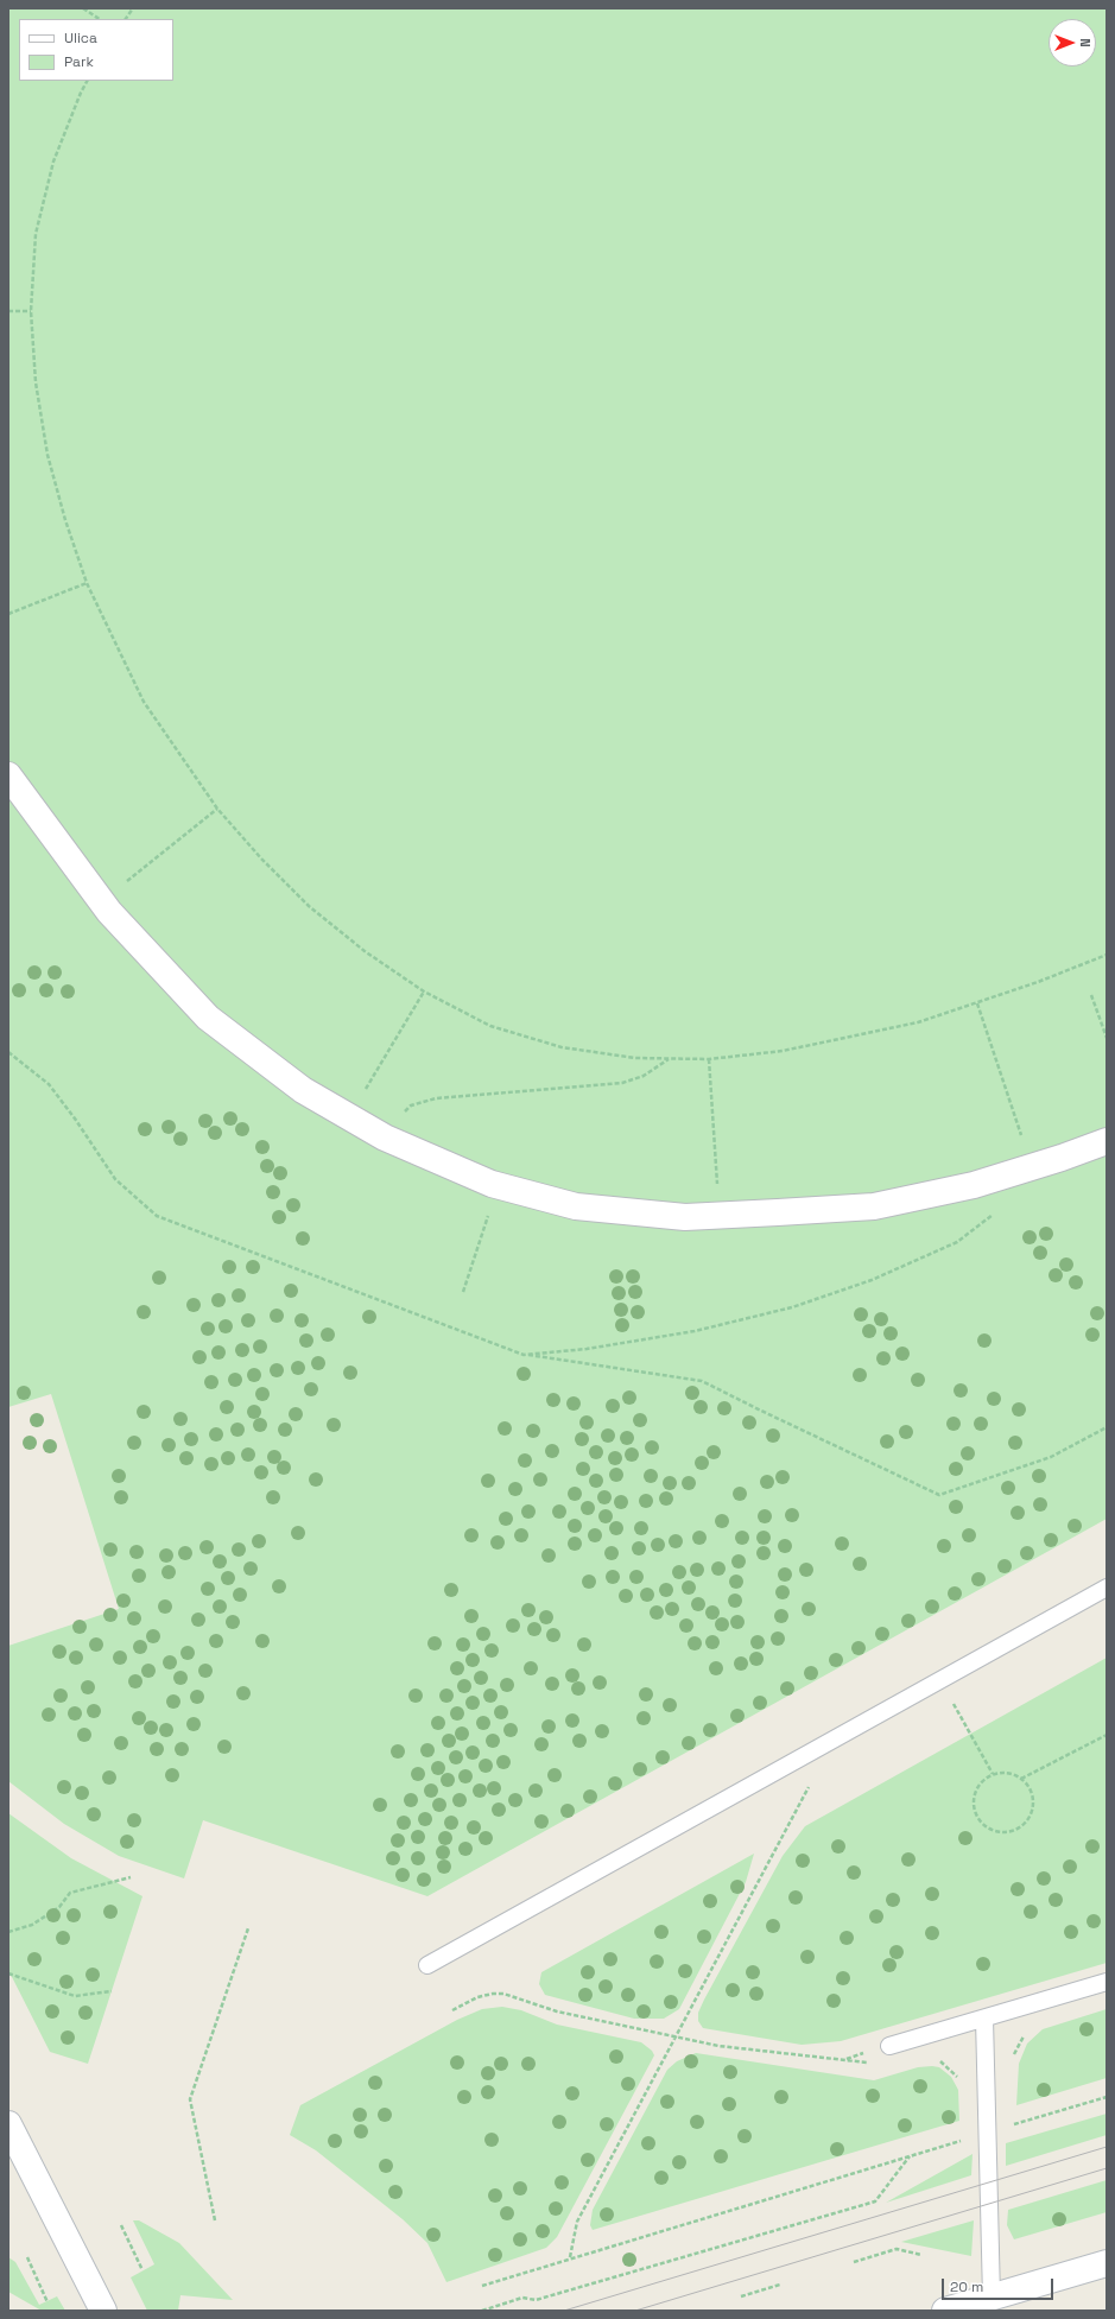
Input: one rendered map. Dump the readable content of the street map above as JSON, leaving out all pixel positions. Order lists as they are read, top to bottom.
{
  "legend": ["Ulica", "Park"],
  "scale_bar": "20 m",
  "north": "right"
}
